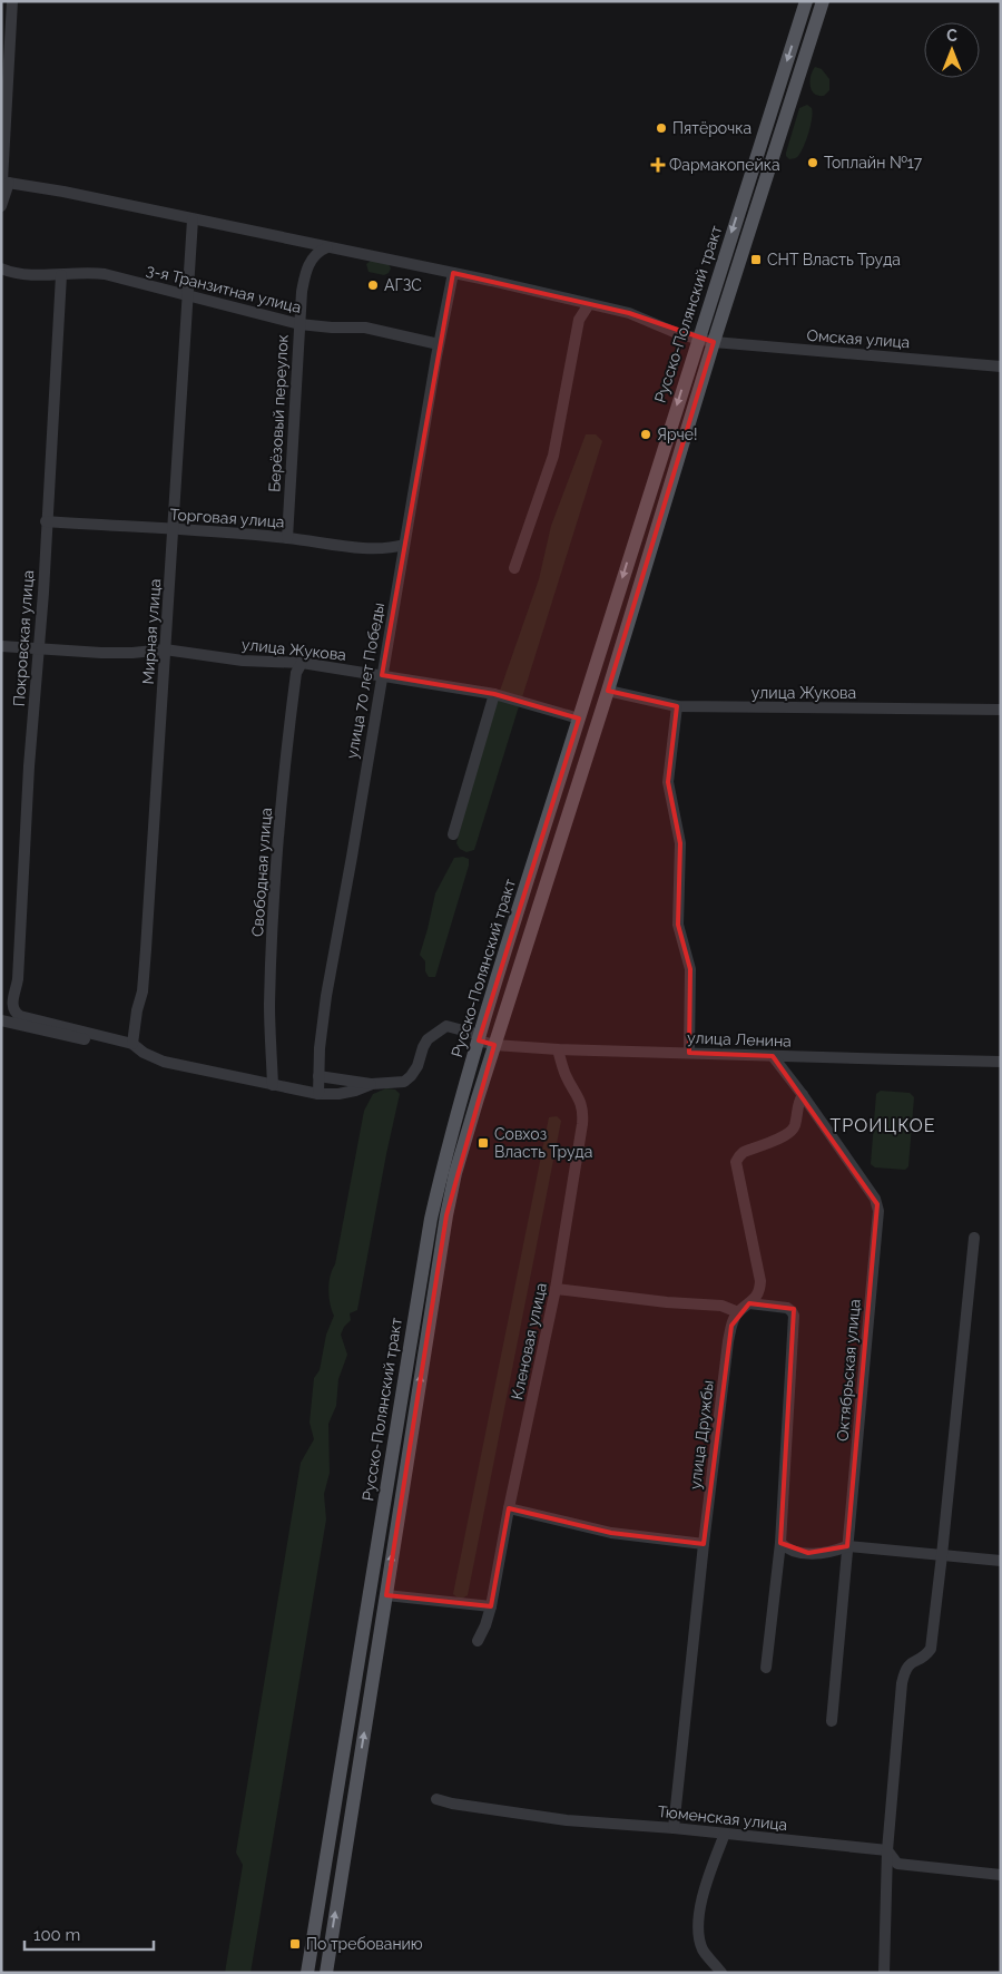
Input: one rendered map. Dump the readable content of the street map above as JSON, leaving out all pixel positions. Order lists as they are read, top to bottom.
{
  "streets": {
    "main road": ["Русско-Полянский тракт"],
    "street": [
      "3-я Транзитная улица",
      "Омская улица",
      "Берёзовый переулок",
      "Торговая улица",
      "Мирная улица",
      "Покровская улица",
      "улица Жукова",
      "улица 70 лет Победы",
      "Свободная улица",
      "улица Ленина",
      "Кленовая улица",
      "Октябрьская улица",
      "улица Дружбы",
      "Тюменская улица"
    ]
  },
  "crossings": [
    ["3-я Транзитная улица", "Берёзовый переулок"],
    ["3-я Транзитная улица", "Мирная улица"],
    ["3-я Транзитная улица", "Покровская улица"],
    ["3-я Транзитная улица", "улица 70 лет Победы"],
    ["Русско-Полянский тракт", "Омская улица"],
    ["Русско-Полянский тракт", "улица Жукова"],
    ["Русско-Полянский тракт", "улица Ленина"],
    ["Омская улица", "Берёзовый переулок"],
    ["Омская улица", "Мирная улица"],
    ["Омская улица", "улица 70 лет Победы"],
    ["Берёзовый переулок", "Торговая улица"],
    ["Торговая улица", "Мирная улица"],
    ["Торговая улица", "Покровская улица"],
    ["Торговая улица", "улица 70 лет Победы"],
    ["Мирная улица", "улица Жукова"],
    ["Покровская улица", "улица Жукова"],
    ["улица Жукова", "улица 70 лет Победы"],
    ["улица Жукова", "Свободная улица"],
    ["улица Ленина", "Кленовая улица"],
    ["улица Ленина", "Октябрьская улица"],
    ["улица Дружбы", "Тюменская улица"]
  ],
  "districts": ["ТРОИЦКОЕ"],
  "places": {
    "other": [
      "Пятёрочка",
      "Топлайн №17",
      "АГЗС",
      "Ярче!"
    ],
    "health": ["Фармакопейка"],
    "transit": ["СНТ Власть Труда", "Совхоз Власть Труда", "По требованию"]
  },
  "scale_bar": "100 m",
  "north": "top"
}
